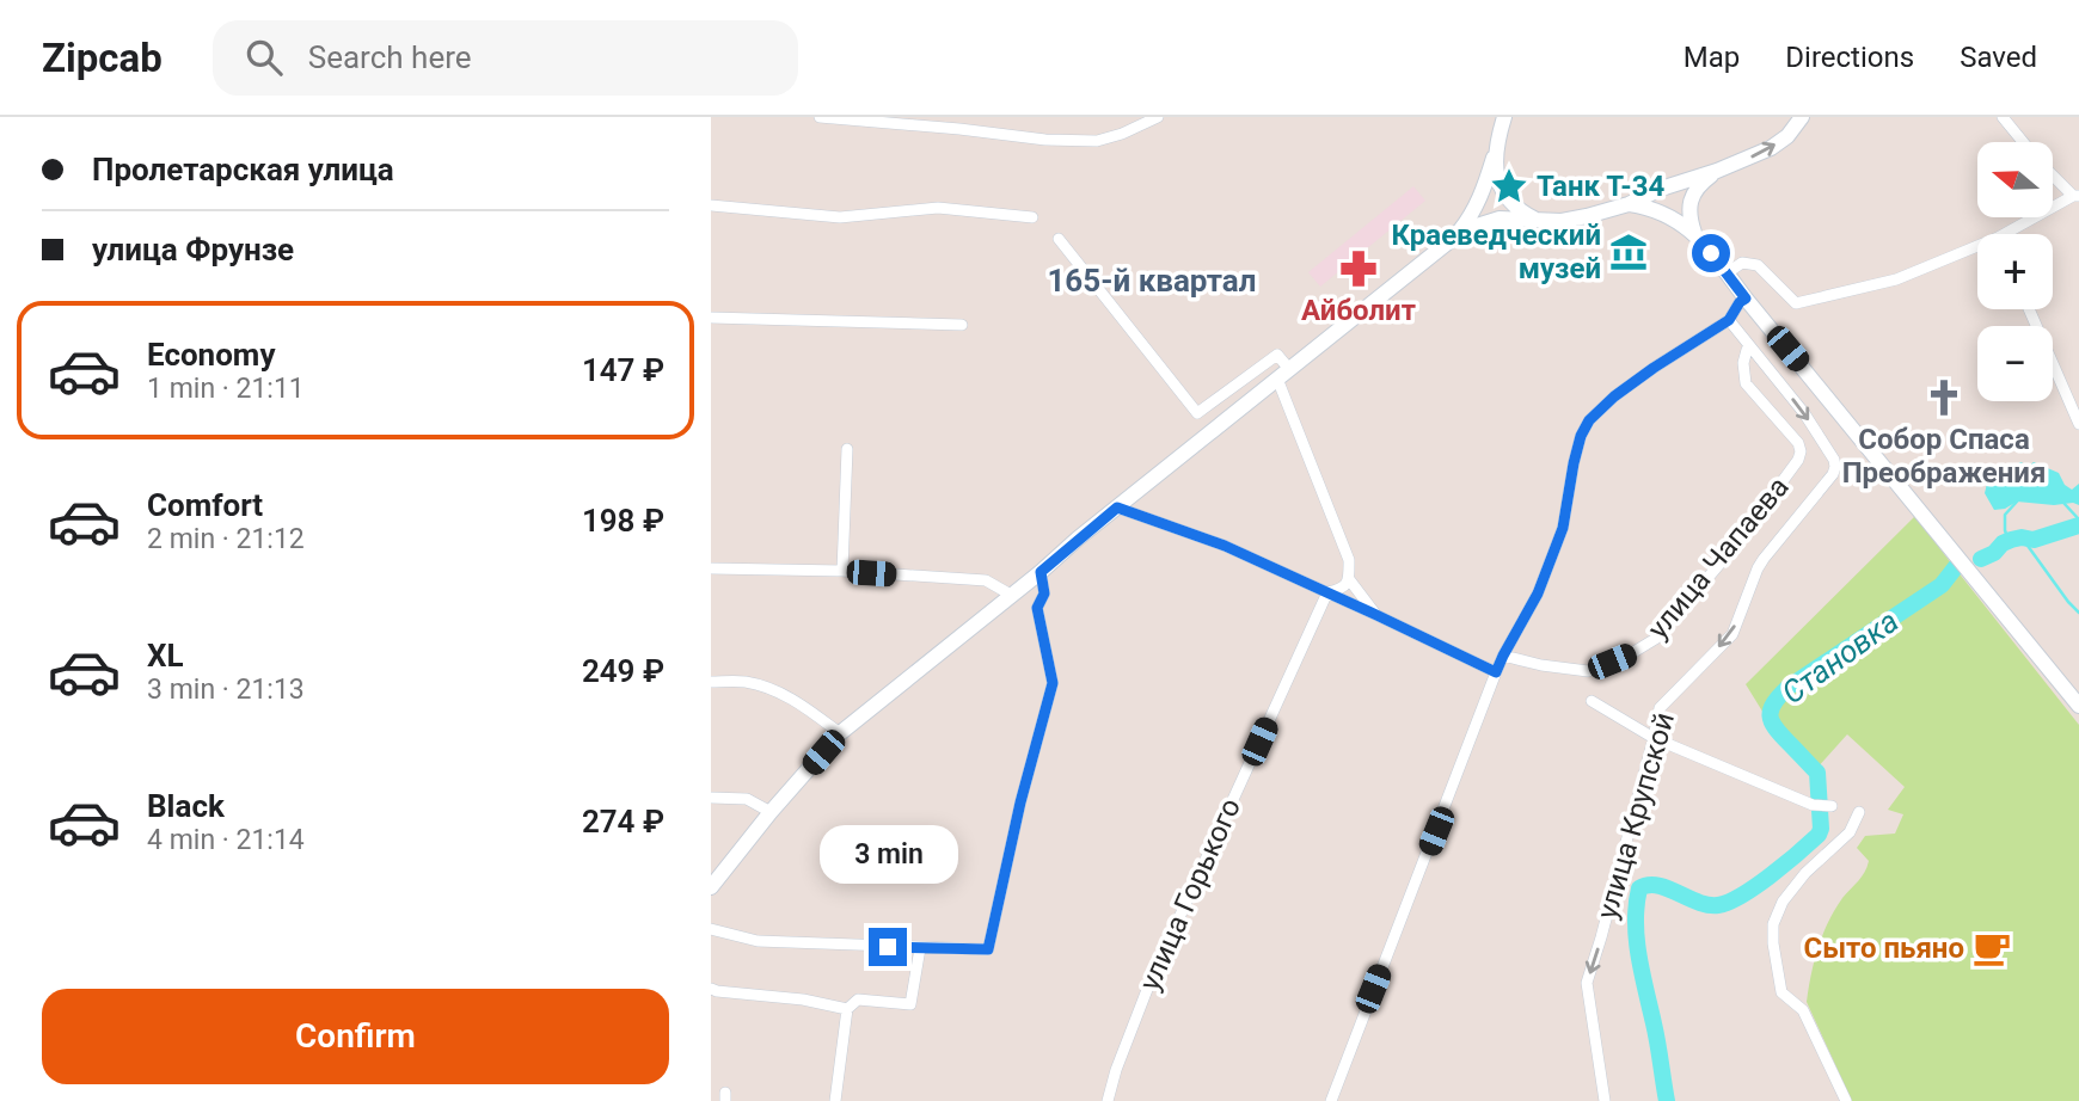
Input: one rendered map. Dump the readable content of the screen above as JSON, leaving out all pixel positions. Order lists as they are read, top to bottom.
{
  "streets": {
    "street": ["улица Чапаева", "улица Крупской", "улица Горького"]
  },
  "crossings": [
    ["улица Чапаева", "улица Крупской"]
  ],
  "one_way": ["улица Крупской"],
  "districts": ["165-й квартал"],
  "water": ["Становка"],
  "places": {
    "place": ["Танк Т-34"],
    "museum": ["Краеведческий музей"],
    "pharmacy": ["Айболит"],
    "church": ["Собор Спаса Преображения"],
    "cafe": ["Сыто пьяно"]
  },
  "north": "left",
  "page": {
    "header": "Zipcab",
    "search": "Search here",
    "nav": ["Map", "Directions", "Saved"],
    "banner": ["Пролетарская улица", "улица Фрунзе"],
    "map_buttons": ["+", "−"],
    "list": [
      {
        "name": "Economy",
        "note": "1 min · 21:11",
        "value": "147 ₽"
      },
      {
        "name": "Comfort",
        "note": "2 min · 21:12",
        "value": "198 ₽"
      },
      {
        "name": "XL",
        "note": "3 min · 21:13",
        "value": "249 ₽"
      },
      {
        "name": "Black",
        "note": "4 min · 21:14",
        "value": "274 ₽"
      }
    ],
    "bubble": "3 min",
    "buttons": "Confirm"
  }
}
